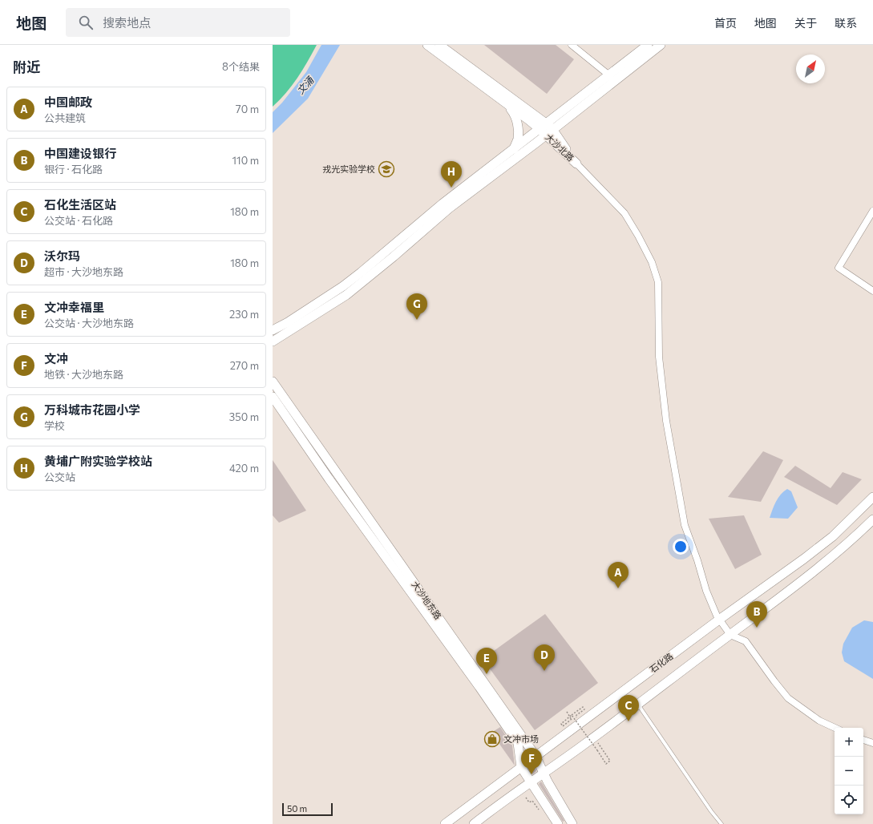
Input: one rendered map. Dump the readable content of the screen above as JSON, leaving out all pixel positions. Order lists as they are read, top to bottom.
{
  "streets": {
    "main road": ["大沙北路", "大沙地东路", "石化路"]
  },
  "crossings": [
    ["大沙地东路", "石化路"]
  ],
  "water": ["文涌"],
  "places": {
    "school or university": ["戎光实验学校"],
    "shop": ["文冲市场"]
  },
  "scale_bar": "50 m",
  "north": "top right",
  "page": {
    "header": "地图",
    "search": "搜索地点",
    "nav": [
      "首页",
      "地图",
      "关于",
      "联系"
    ],
    "heading": ["附近", "8个结果"],
    "list": [
      {
        "mark": "A",
        "name": "中国邮政",
        "note": "公共建筑",
        "value": "70 m"
      },
      {
        "mark": "B",
        "name": "中国建设银行",
        "note": "银行 · 石化路",
        "value": "110 m"
      },
      {
        "mark": "C",
        "name": "石化生活区站",
        "note": "公交站 · 石化路",
        "value": "180 m"
      },
      {
        "mark": "D",
        "name": "沃尔玛",
        "note": "超市 · 大沙地东路",
        "value": "180 m"
      },
      {
        "mark": "E",
        "name": "文冲幸福里",
        "note": "公交站 · 大沙地东路",
        "value": "230 m"
      },
      {
        "mark": "F",
        "name": "文冲",
        "note": "地铁 · 大沙地东路",
        "value": "270 m"
      },
      {
        "mark": "G",
        "name": "万科城市花园小学",
        "note": "学校",
        "value": "350 m"
      },
      {
        "mark": "H",
        "name": "黄埔广附实验学校站",
        "note": "公交站",
        "value": "420 m"
      }
    ],
    "pins": [
      "H",
      "G",
      "A",
      "B",
      "D",
      "E",
      "C",
      "F"
    ],
    "map_buttons": ["+", "−"],
    "scale": "50 m"
  }
}
